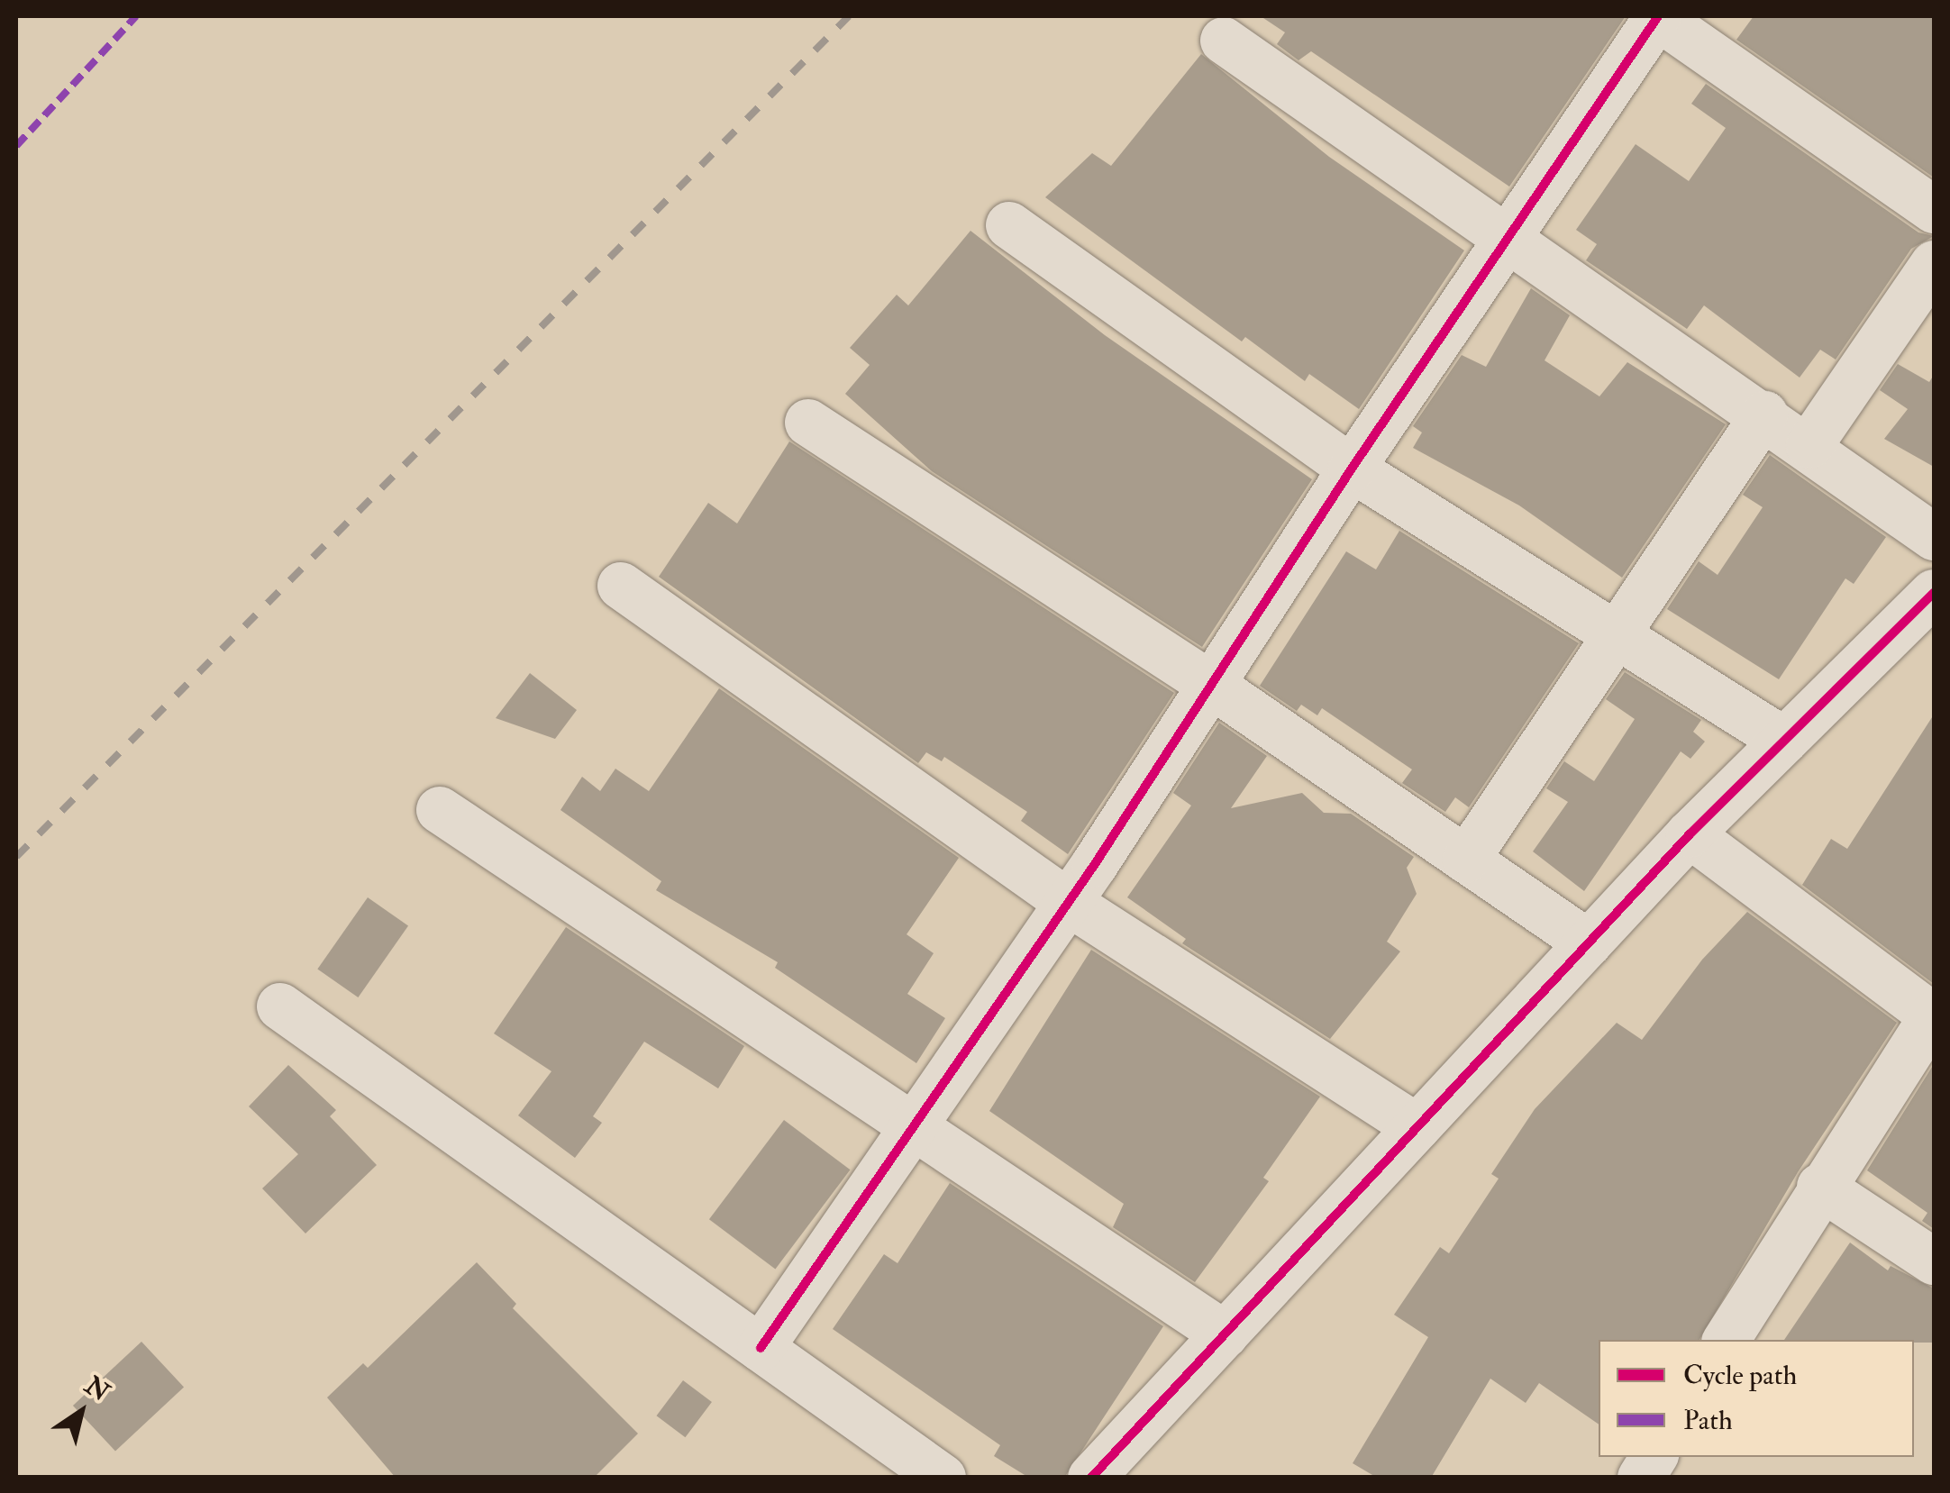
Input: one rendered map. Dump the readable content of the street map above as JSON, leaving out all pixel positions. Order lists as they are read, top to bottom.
{
  "legend": ["Cycle path", "Path"],
  "north": "top right"
}
